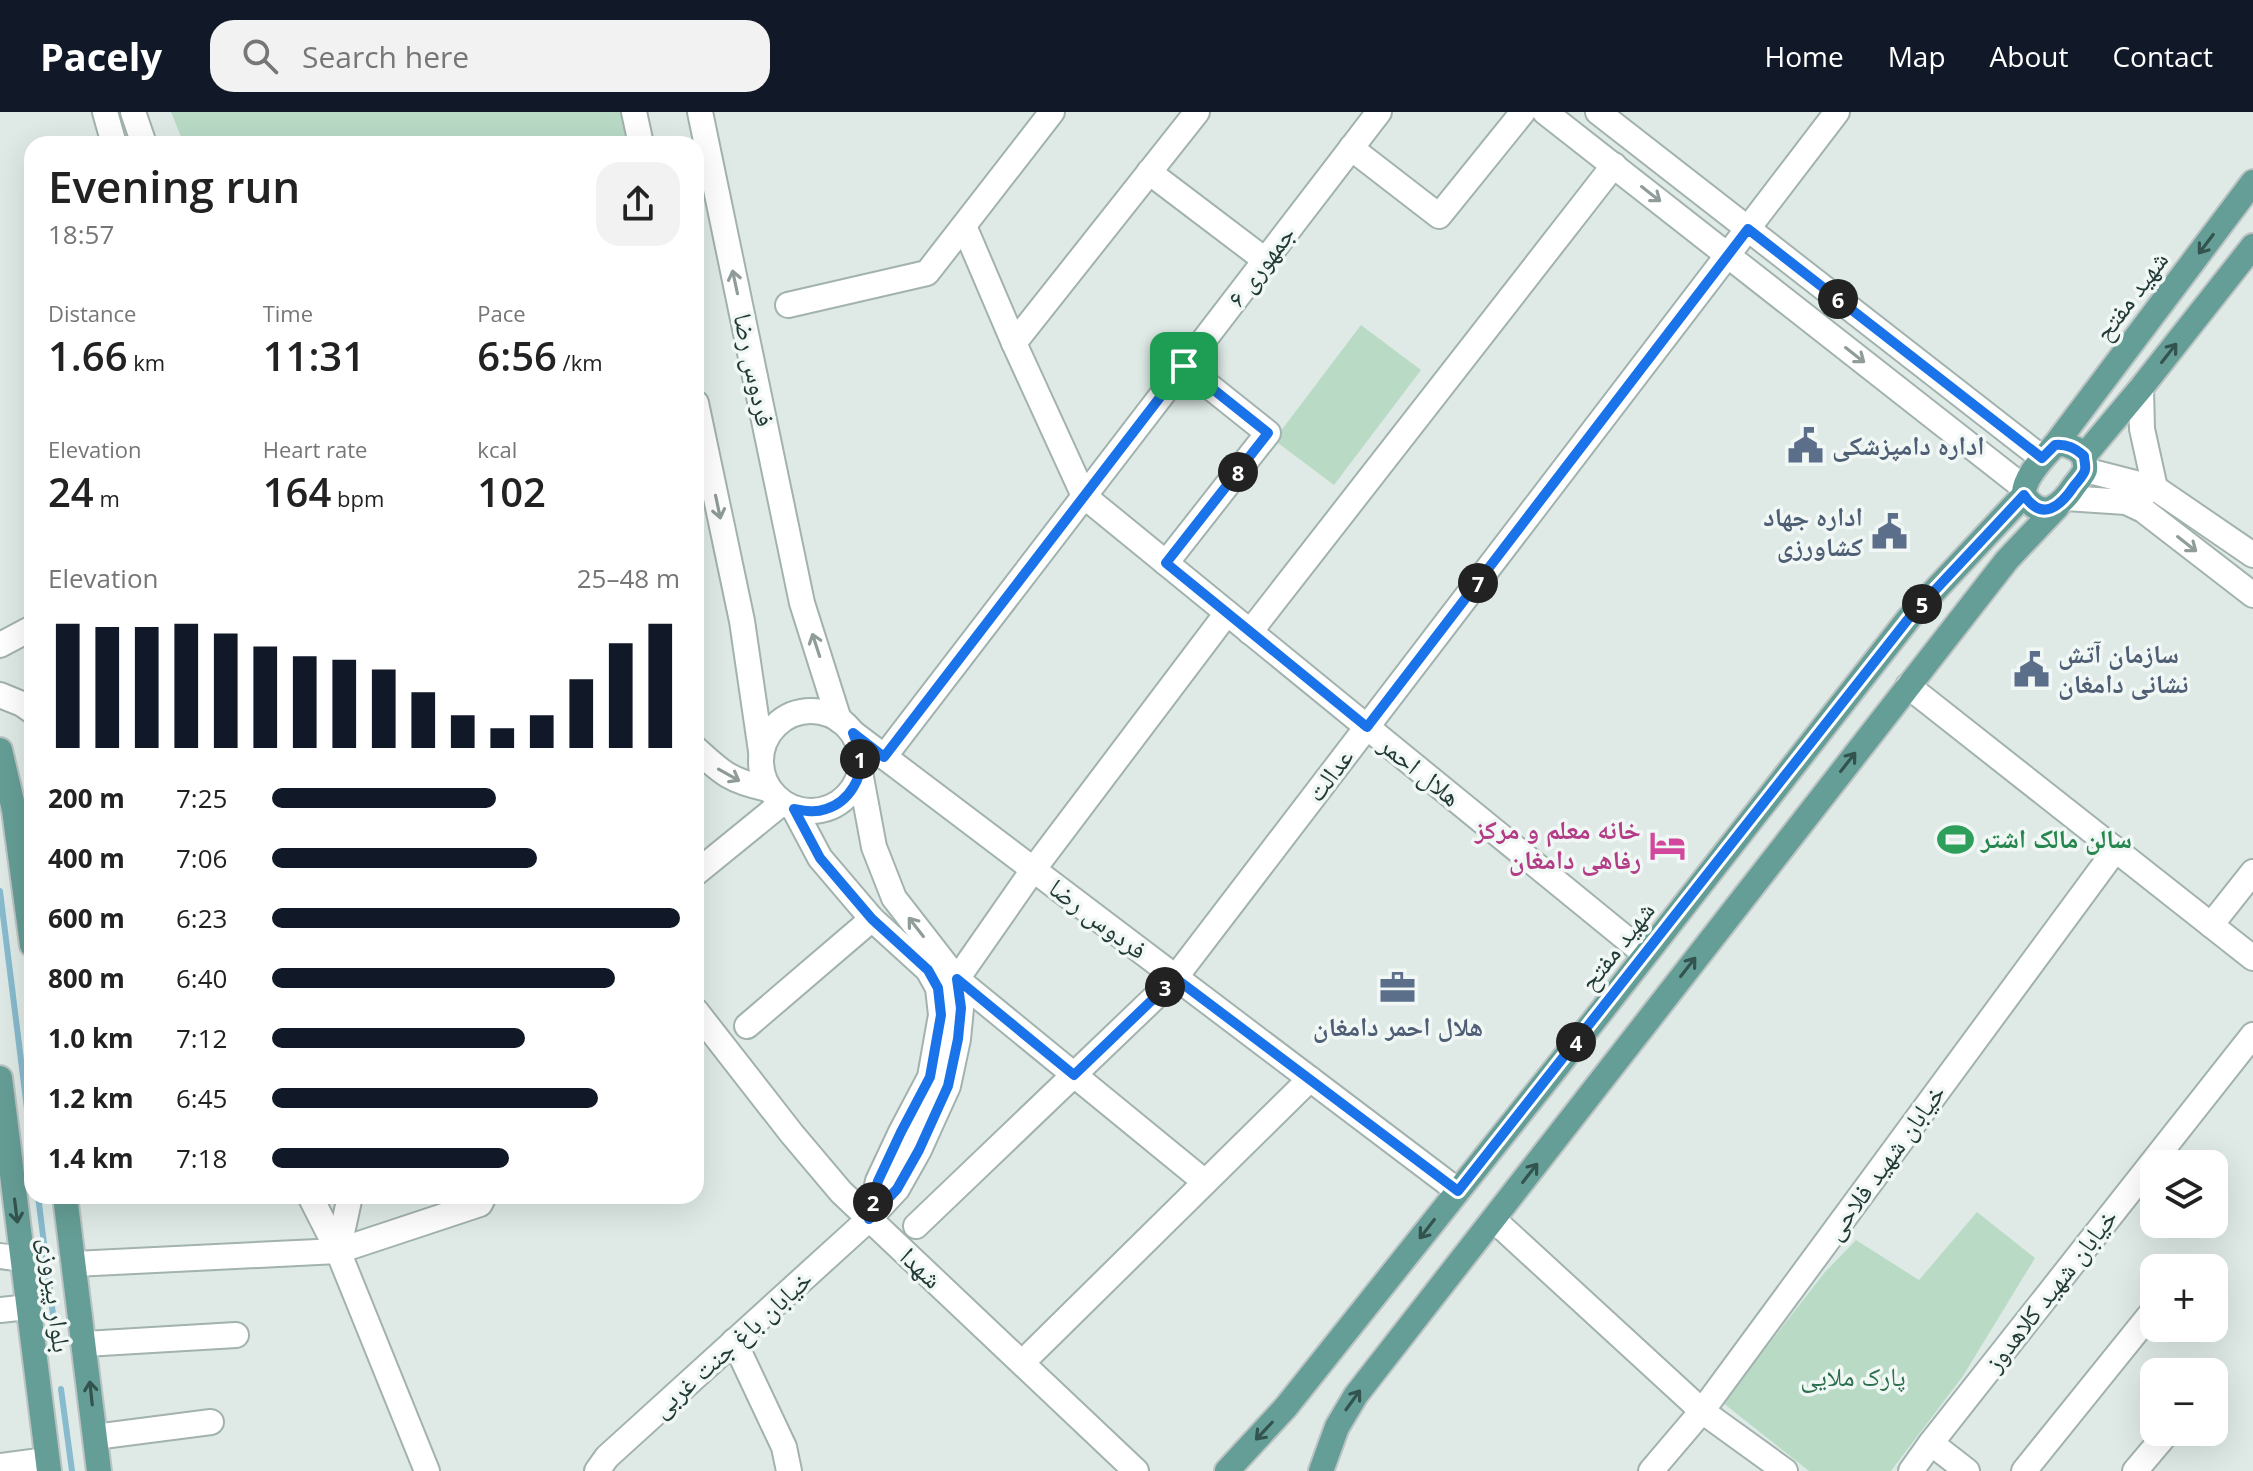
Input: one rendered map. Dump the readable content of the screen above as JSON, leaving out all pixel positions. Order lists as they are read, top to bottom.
{
  "streets": {
    "main road": ["شهید مفتح", "بلوار پیروزی"],
    "street": [
      "جمهوری ۶",
      "فردوس رضا",
      "هلال احمر",
      "عدالت",
      "خیابان شهید فلاحی",
      "شهدا",
      "خیابان شهید کلاهدوز",
      "خیابان باغ جنت غربی"
    ]
  },
  "crossings": [
    ["جمهوری ۶", "فردوس رضا"],
    ["جمهوری ۶", "هلال احمر"],
    ["شهید مفتح", "فردوس رضا"],
    ["شهید مفتح", "هلال احمر"],
    ["فردوس رضا", "عدالت"],
    ["هلال احمر", "عدالت"],
    ["شهدا", "خیابان باغ جنت غربی"]
  ],
  "parks": ["پارک ملایی"],
  "places": {
    "public building": ["اداره دامپزشکی", "اداره جهاد کشاورزی", "سازمان آتش نشانی دامغان"],
    "sports": ["سالن مالک اشتر"],
    "hotel": ["خانه معلم و مرکز رفاهی دامغان"],
    "office": ["هلال احمر دامغان"]
  },
  "page": {
    "header": "Pacely",
    "search": "Search here",
    "nav": [
      "Home",
      "Map",
      "About",
      "Contact"
    ],
    "heading": ["Evening run", "18:57"],
    "stats": [
      ["Distance", "1.66 km"],
      ["Time", "11:31"],
      ["Pace", "6:56 /km"],
      ["Elevation", "24 m"],
      ["Heart rate", "164 bpm"],
      ["kcal", "102"]
    ],
    "pins": [
      "6",
      "8",
      "7",
      "5",
      "1",
      "3",
      "4",
      "2"
    ],
    "chart": ["Elevation", "25–48 m"],
    "list": [
      {
        "name": "200 m",
        "note": "7:25"
      },
      {
        "name": "400 m",
        "note": "7:06"
      },
      {
        "name": "600 m",
        "note": "6:23"
      },
      {
        "name": "800 m",
        "note": "6:40"
      },
      {
        "name": "1.0 km",
        "note": "7:12"
      },
      {
        "name": "1.2 km",
        "note": "6:45"
      },
      {
        "name": "1.4 km",
        "note": "7:18"
      }
    ],
    "map_buttons": ["+", "−"]
  }
}
